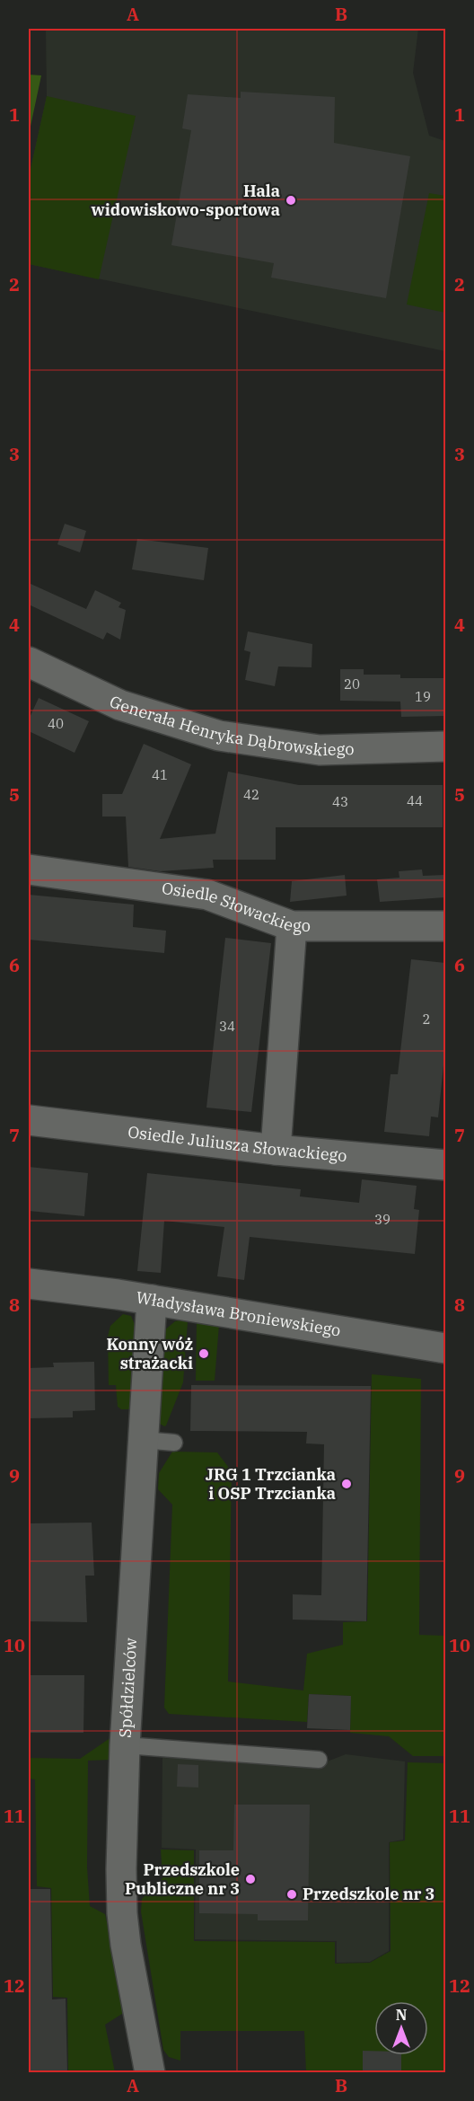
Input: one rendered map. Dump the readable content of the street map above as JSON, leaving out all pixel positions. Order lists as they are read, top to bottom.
{
  "streets": {
    "street": [
      "Generała Henryka Dąbrowskiego",
      "Osiedle Słowackiego",
      "Osiedle Juliusza Słowackiego",
      "Władysława Broniewskiego",
      "Spółdzielców"
    ]
  },
  "crossings": [
    ["Władysława Broniewskiego", "Spółdzielców"]
  ],
  "places": [
    "Hala widowiskowo-sportowa",
    "Konny wóż strażacki",
    "JRG 1 Trzcianka i OSP Trzcianka",
    "Przedszkole Publiczne nr 3",
    "Przedszkole nr 3"
  ],
  "house_numbers": [
    "20",
    "19",
    "40",
    "41",
    "42",
    "44",
    "43",
    "2",
    "34",
    "39"
  ],
  "north": "top",
  "grid": {
    "columns": ["A", "B"],
    "rows": [
      "1",
      "2",
      "3",
      "4",
      "5",
      "6",
      "7",
      "8",
      "9",
      "10",
      "11",
      "12"
    ]
  }
}
